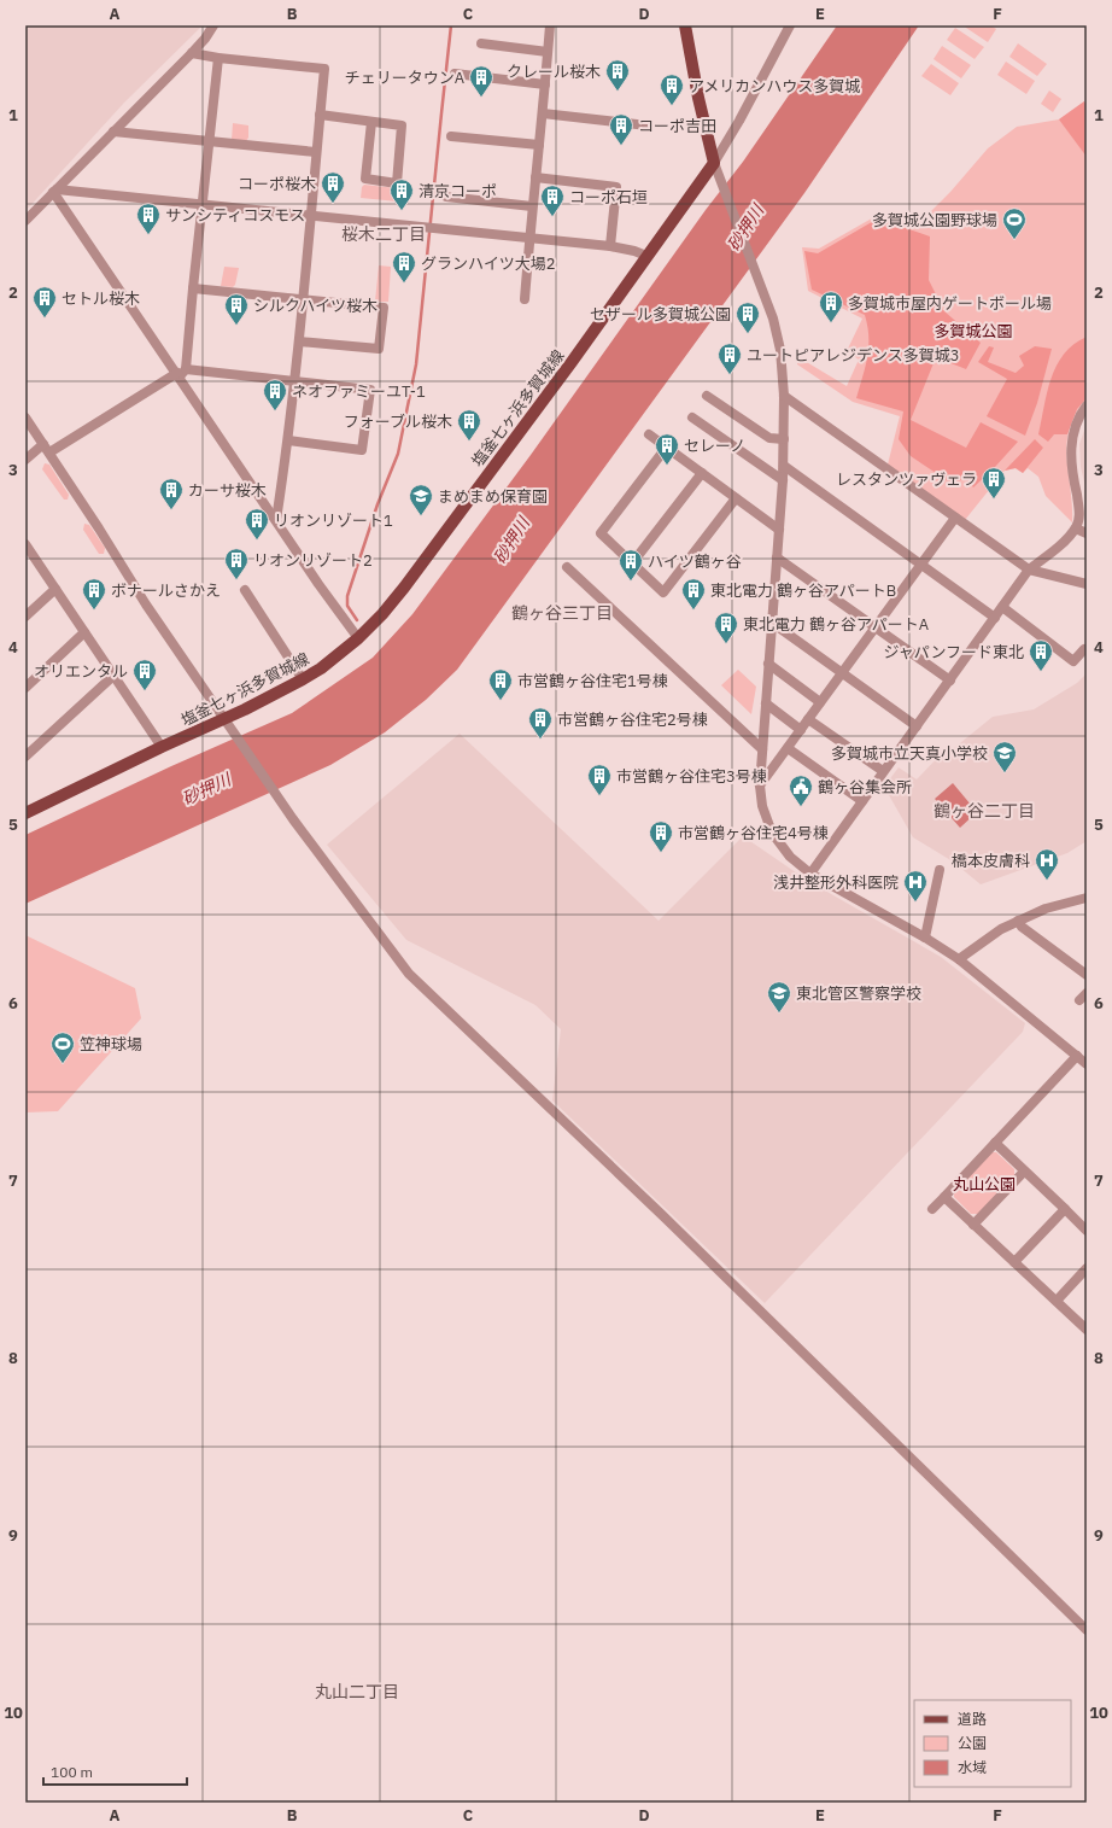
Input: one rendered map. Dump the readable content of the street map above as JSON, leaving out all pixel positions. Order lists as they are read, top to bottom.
{
  "streets": {
    "main road": ["塩釜七ヶ浜多賀城線"]
  },
  "districts": [
    "桜木二丁目",
    "鶴ヶ谷三丁目",
    "鶴ヶ谷二丁目",
    "丸山二丁目"
  ],
  "water": ["砂押川"],
  "parks": ["多賀城公園", "丸山公園"],
  "places": {
    "building": [
      "クレール桜木",
      "チェリータウンA",
      "アメリカンハウス多賀城",
      "コーポ吉田",
      "コーポ桜木",
      "清京コーポ",
      "コーポ石垣",
      "サンシティコスモス",
      "グランハイツ大場2",
      "セトル桜木",
      "多賀城市屋内ゲートボール場",
      "シルクハイツ桜木",
      "セザール多賀城公園",
      "ユートピアレジデンス多賀城3",
      "ネオファミーユT-1",
      "フォーブル桜木",
      "セレーノ",
      "レスタンツァヴェラ",
      "カーサ桜木",
      "リオンリゾート1",
      "リオンリゾート2",
      "ハイツ鶴ヶ谷",
      "ボナールさかえ",
      "東北電力 鶴ヶ谷アパートB",
      "東北電力 鶴ヶ谷アパートA",
      "ジャパンフード東北",
      "オリエンタル",
      "市営鶴ヶ谷住宅1号棟",
      "市営鶴ヶ谷住宅2号棟",
      "市営鶴ヶ谷住宅3号棟",
      "市営鶴ヶ谷住宅4号棟"
    ],
    "sports": ["多賀城公園野球場", "笠神球場"],
    "school or university": ["まめまめ保育園", "多賀城市立天真小学校", "東北管区警察学校"],
    "public building": ["鶴ヶ谷集会所"],
    "hospital": ["橋本皮膚科", "浅井整形外科医院"]
  },
  "legend": ["道路", "公園", "水域"],
  "scale_bar": "100 m",
  "grid": {
    "columns": [
      "A",
      "B",
      "C",
      "D",
      "E",
      "F"
    ],
    "rows": [
      "1",
      "2",
      "3",
      "4",
      "5",
      "6",
      "7",
      "8",
      "9",
      "10"
    ]
  }
}
